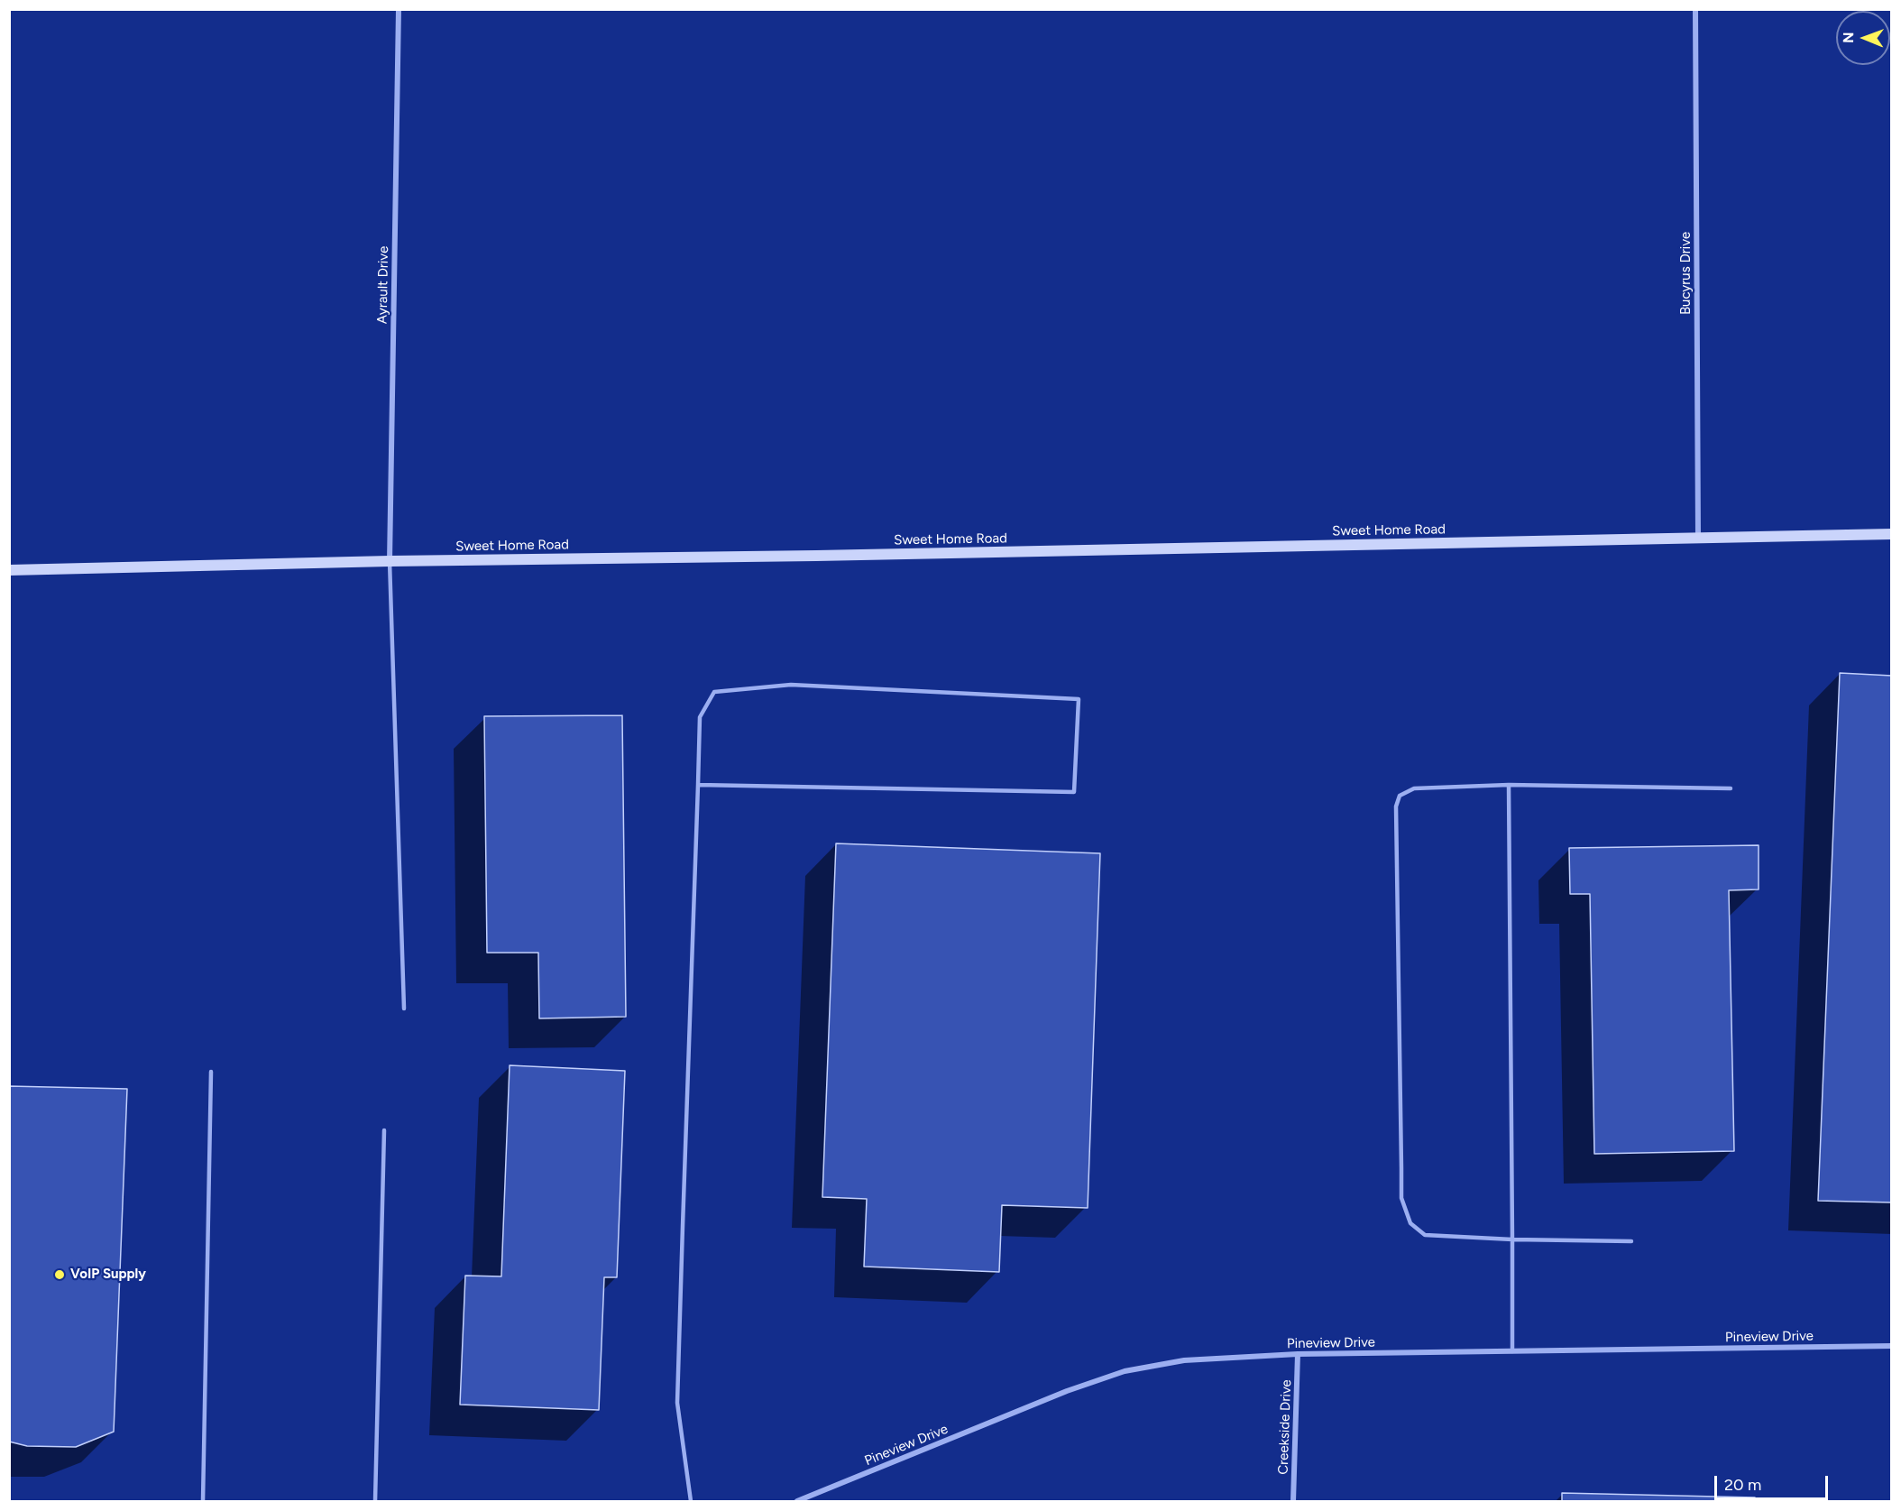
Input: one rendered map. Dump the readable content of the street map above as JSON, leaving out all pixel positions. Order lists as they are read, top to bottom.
{
  "streets": {
    "main road": ["Sweet Home Road"],
    "street": [
      "Bucyrus Drive",
      "Ayrault Drive",
      "Pineview Drive",
      "Creekside Drive"
    ]
  },
  "crossings": [
    ["Bucyrus Drive", "Sweet Home Road"],
    ["Ayrault Drive", "Sweet Home Road"],
    ["Pineview Drive", "Creekside Drive"]
  ],
  "places": ["VoIP Supply"],
  "scale_bar": "20 m",
  "north": "left"
}
